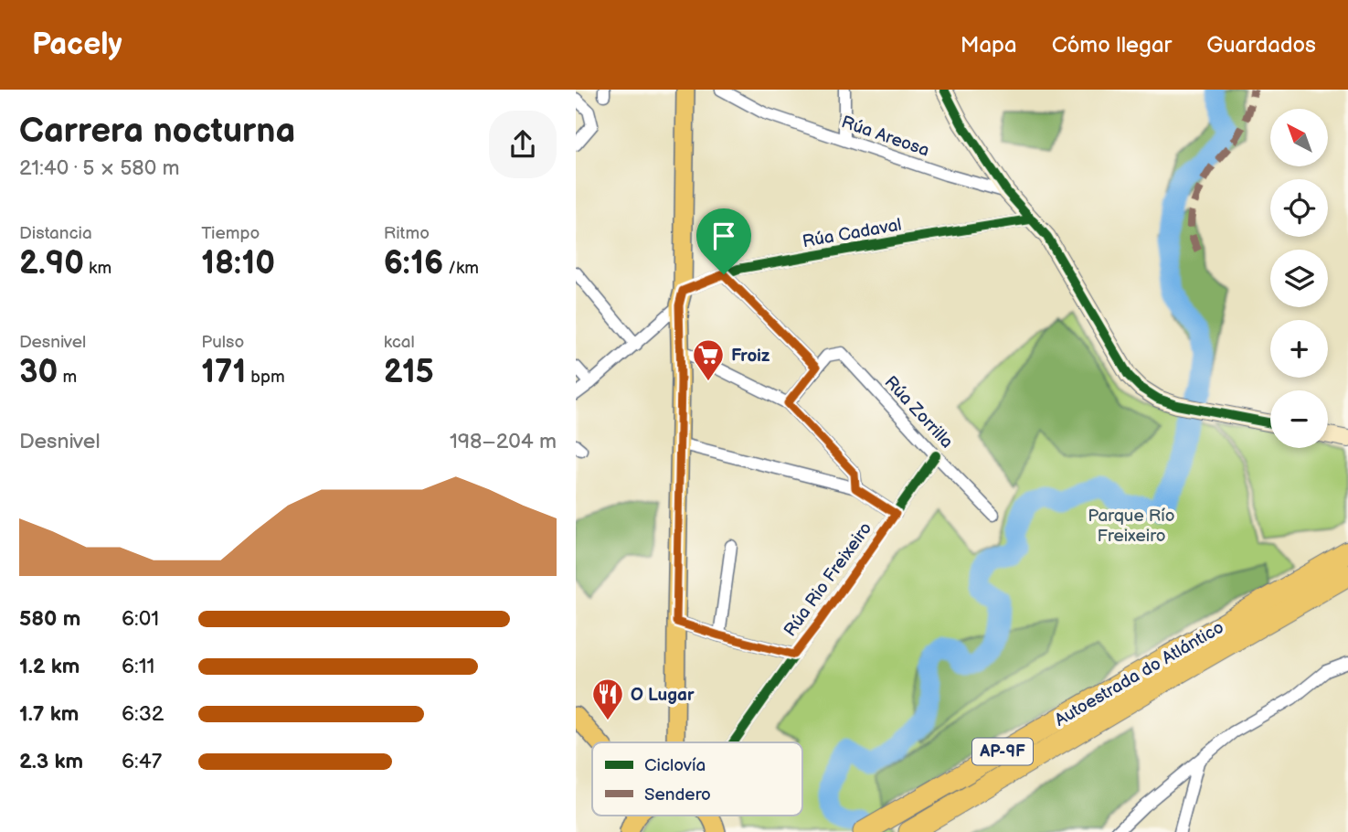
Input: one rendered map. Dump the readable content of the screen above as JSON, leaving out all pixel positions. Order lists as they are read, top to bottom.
{
  "streets": {
    "highway": ["Autoestrada do Atlántico", "AP-9F"],
    "street": [
      "Rúa Areosa",
      "Rúa Cadaval",
      "Rúa Zorrilla",
      "Rúa Rio Freixeiro"
    ]
  },
  "crossings": [
    ["Rúa Zorrilla", "Rúa Rio Freixeiro"]
  ],
  "parks": ["Parque Río Freixeiro"],
  "places": {
    "supermarket": ["Froiz"],
    "restaurant": ["O Lugar"]
  },
  "legend": ["Ciclovía", "Sendero"],
  "north": "top left",
  "page": {
    "header": "Pacely",
    "nav": ["Mapa", "Cómo llegar", "Guardados"],
    "heading": ["Carrera nocturna", "21:40 · 5 × 580 m"],
    "map_buttons": ["+", "−"],
    "stats": [
      ["Distancia", "2.90 km"],
      ["Tiempo", "18:10"],
      ["Ritmo", "6:16 /km"],
      ["Desnivel", "30 m"],
      ["Pulso", "171 bpm"],
      ["kcal", "215"]
    ],
    "chart": ["Desnivel", "198–204 m"],
    "list": [
      {
        "name": "580 m",
        "note": "6:01"
      },
      {
        "name": "1.2 km",
        "note": "6:11"
      },
      {
        "name": "1.7 km",
        "note": "6:32"
      },
      {
        "name": "2.3 km",
        "note": "6:47"
      }
    ]
  }
}
